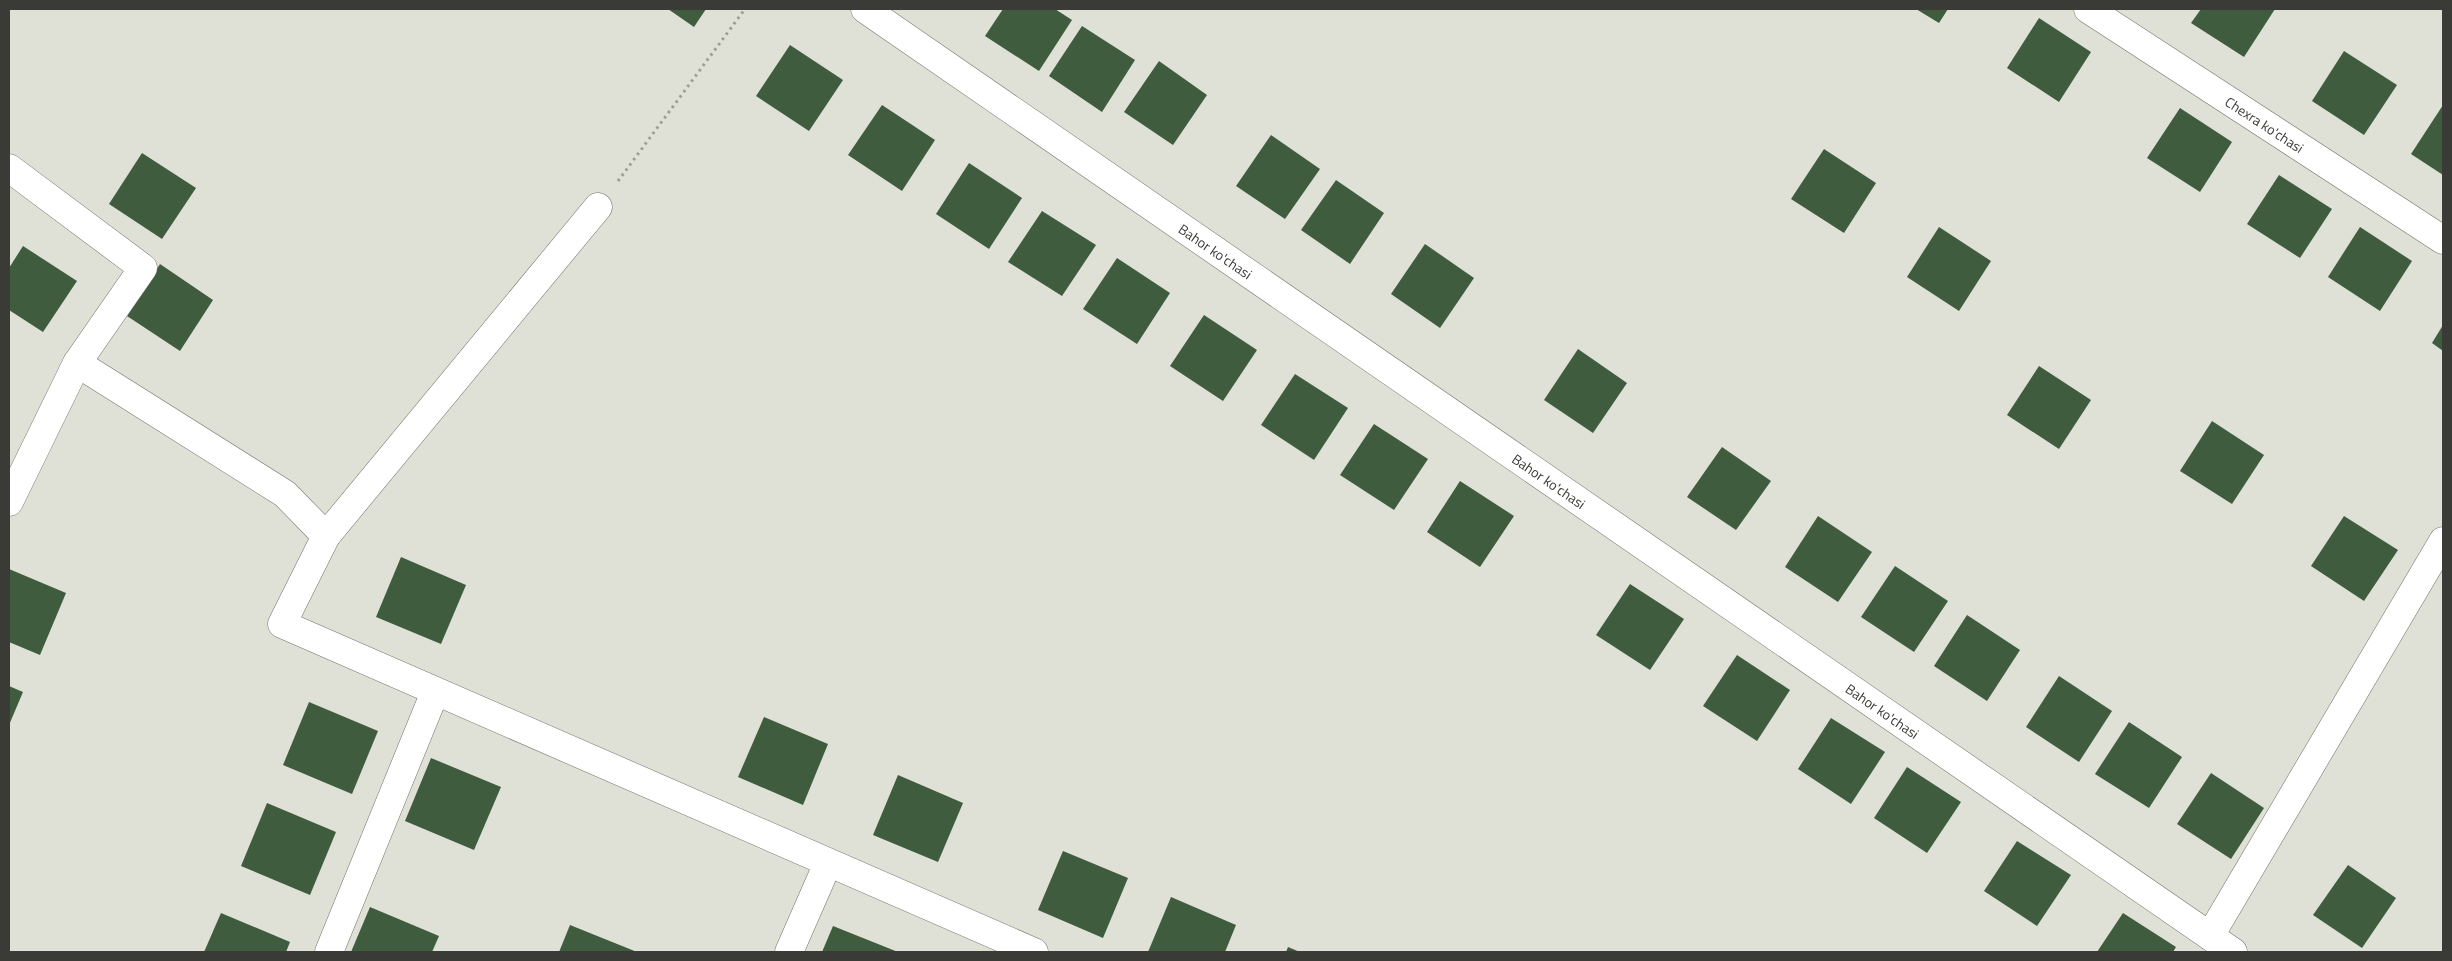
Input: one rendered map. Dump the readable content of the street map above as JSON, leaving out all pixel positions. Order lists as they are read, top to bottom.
{
  "streets": {
    "street": ["Chexra ko'chasi", "Bahor ko'chasi"]
  }
}
